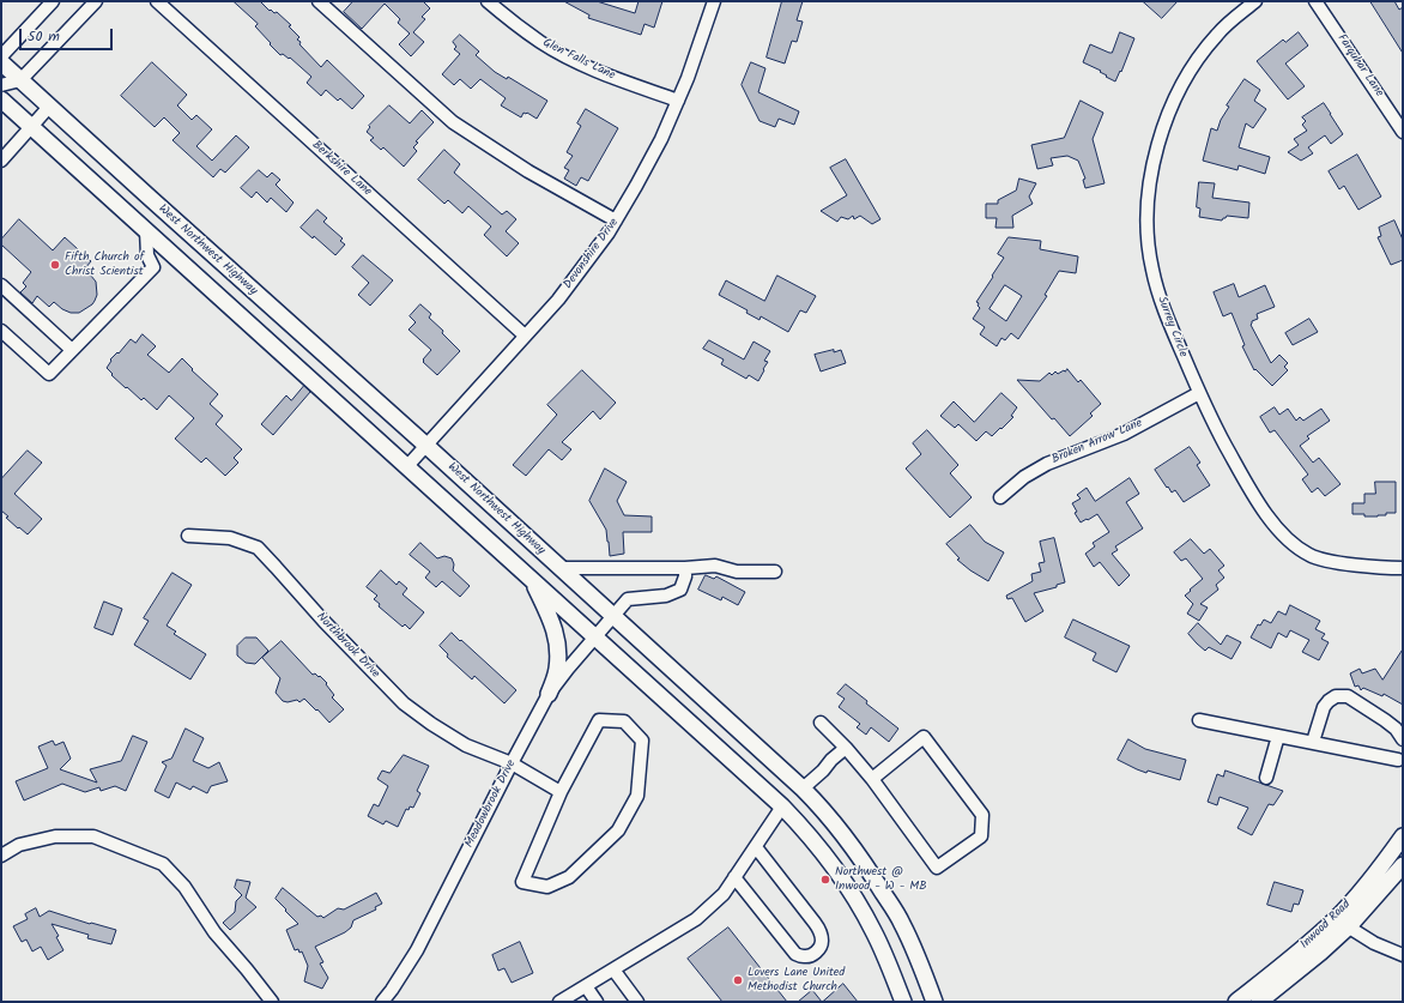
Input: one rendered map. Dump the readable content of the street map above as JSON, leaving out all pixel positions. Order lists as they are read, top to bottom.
{
  "streets": {
    "main road": ["West Northwest Highway", "Inwood Road"],
    "street": [
      "Glen Falls Lane",
      "Farquhar Lane",
      "Berkshire Lane",
      "Devonshire Drive",
      "Surrey Circle",
      "Broken Arrow Lane",
      "Northbrook Drive",
      "Meadowbrook Drive"
    ]
  },
  "crossings": [
    ["Glen Falls Lane", "Devonshire Drive"],
    ["Berkshire Lane", "Devonshire Drive"],
    ["West Northwest Highway", "Devonshire Drive"],
    ["West Northwest Highway", "Meadowbrook Drive"],
    ["Surrey Circle", "Broken Arrow Lane"],
    ["Northbrook Drive", "Meadowbrook Drive"]
  ],
  "places": ["Fifth Church of Christ Scientist", "Northwest @ Inwood - W - MB", "Lovers Lane United Methodist Church"],
  "scale_bar": "50 m"
}
